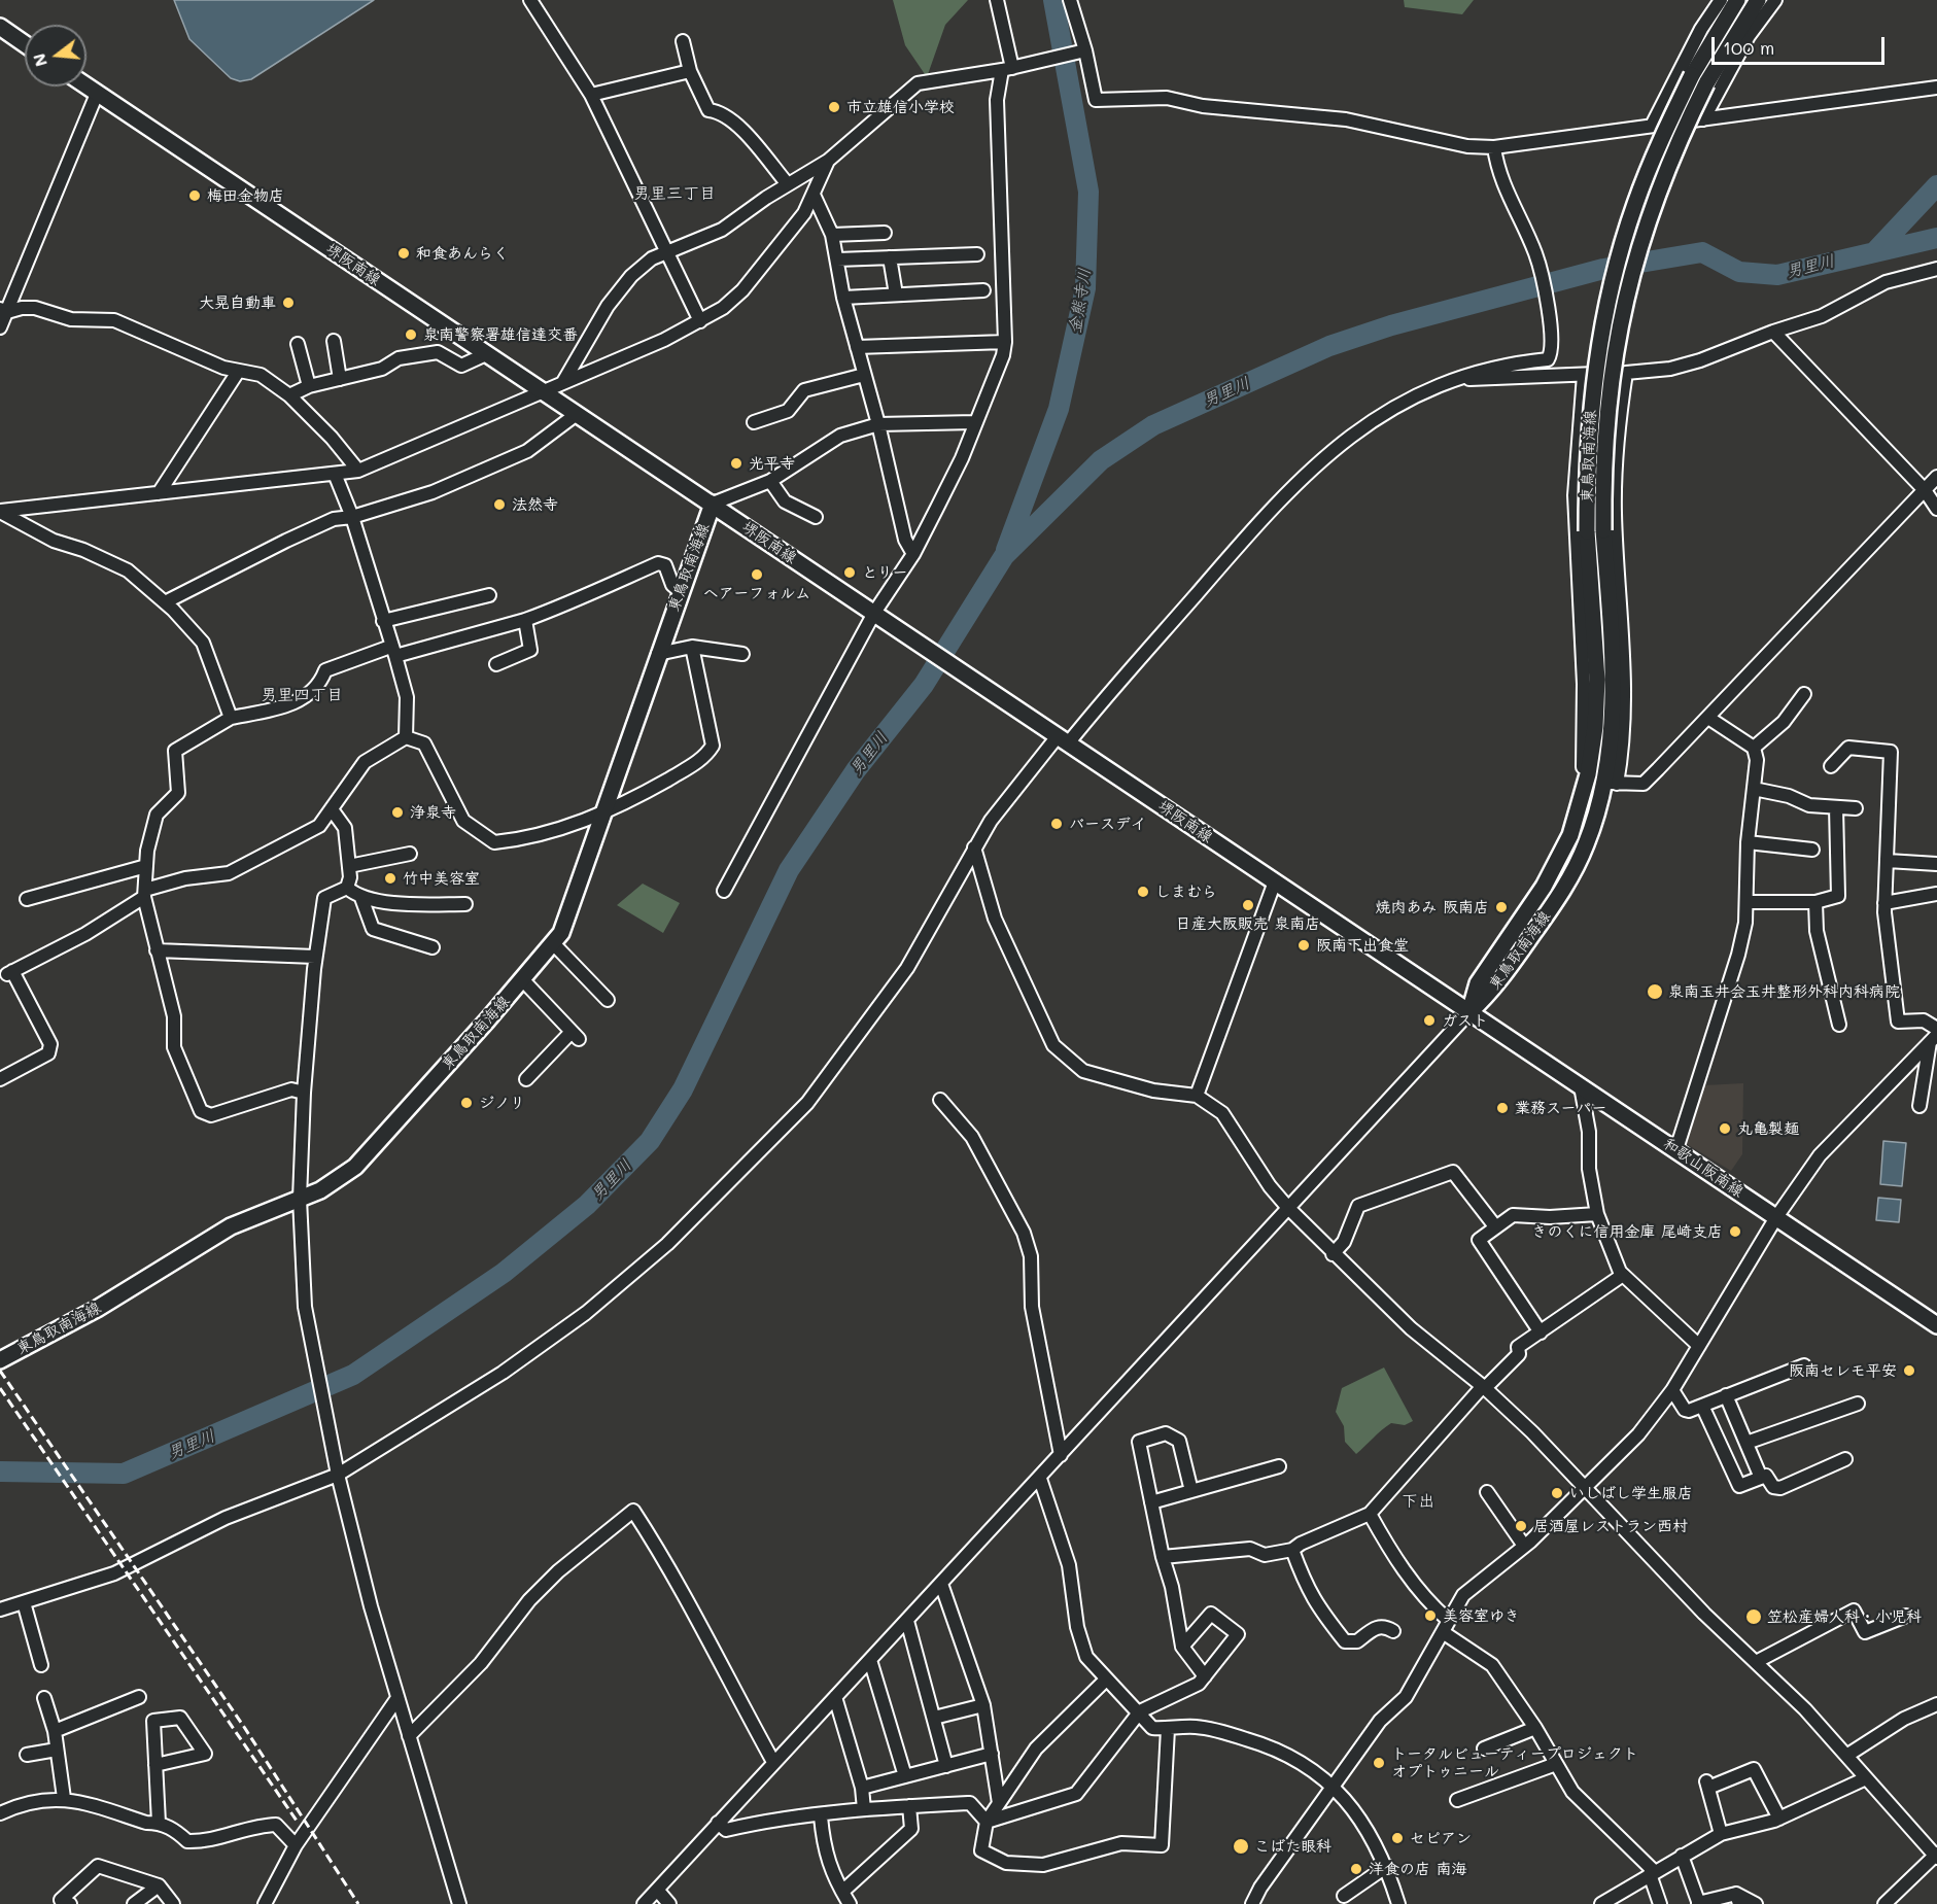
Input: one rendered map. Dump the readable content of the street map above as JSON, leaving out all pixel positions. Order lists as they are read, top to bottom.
{
  "streets": {
    "main road": ["堺阪南線", "東鳥取南海線", "和歌山阪南線"]
  },
  "crossings": [
    ["堺阪南線", "東鳥取南海線"],
    ["堺阪南線", "和歌山阪南線"],
    ["東鳥取南海線", "和歌山阪南線"]
  ],
  "districts": ["男里三丁目", "男里四丁目", "下出"],
  "water": ["男里川", "金熊寺川"],
  "places": [
    "市立雄信小学校",
    "梅田金物店",
    "和食あんらく",
    "大晃自動車",
    "泉南警察署雄信達交番",
    "光平寺",
    "法然寺",
    "とりー",
    "ヘアーフォルム",
    "浄泉寺",
    "バースデイ",
    "竹中美容室",
    "しまむら",
    "日産大阪販売 泉南店",
    "焼肉あみ 阪南店",
    "阪南下出食堂",
    "泉南玉井会玉井整形外科内科病院",
    "ガスト",
    "ジノリ",
    "業務スーパー",
    "丸亀製麺",
    "きのくに信用金庫 尾崎支店",
    "阪南セレモ平安",
    "いしばし学生服店",
    "居酒屋レストラン西村",
    "美容室ゆき",
    "笠松産婦人科・小児科",
    "トータルビューティープロジェクト オプトゥニール",
    "セピアン",
    "こばた眼科",
    "洋食の店 南海"
  ],
  "scale_bar": "100 m",
  "north": "left"
}
